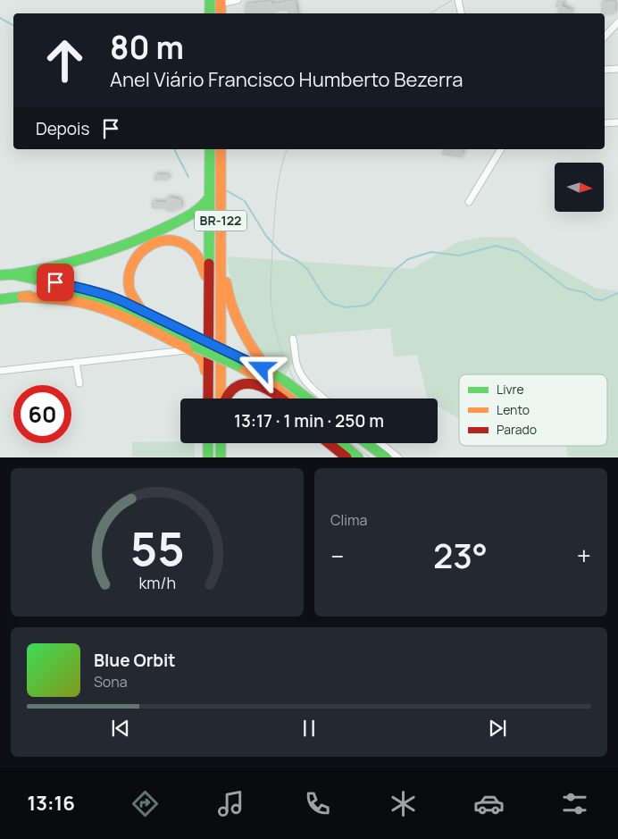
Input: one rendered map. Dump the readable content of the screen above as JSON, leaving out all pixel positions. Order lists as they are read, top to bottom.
{
  "streets": {
    "main road": ["BR-122"]
  },
  "legend": ["Livre", "Lento", "Parado"],
  "north": "right",
  "page": {
    "turn": ["80 m", "Anel Viário Francisco Humberto Bezerra"],
    "then": "Depois",
    "limit": "60",
    "trip": "13:17 · 1 min · 250 m",
    "tile": "Clima",
    "heat": ["−", "23°", "+"],
    "song": ["Blue Orbit", "Sona"],
    "tabs": "13:16",
    "gauge": ["55", "km/h"]
  }
}
